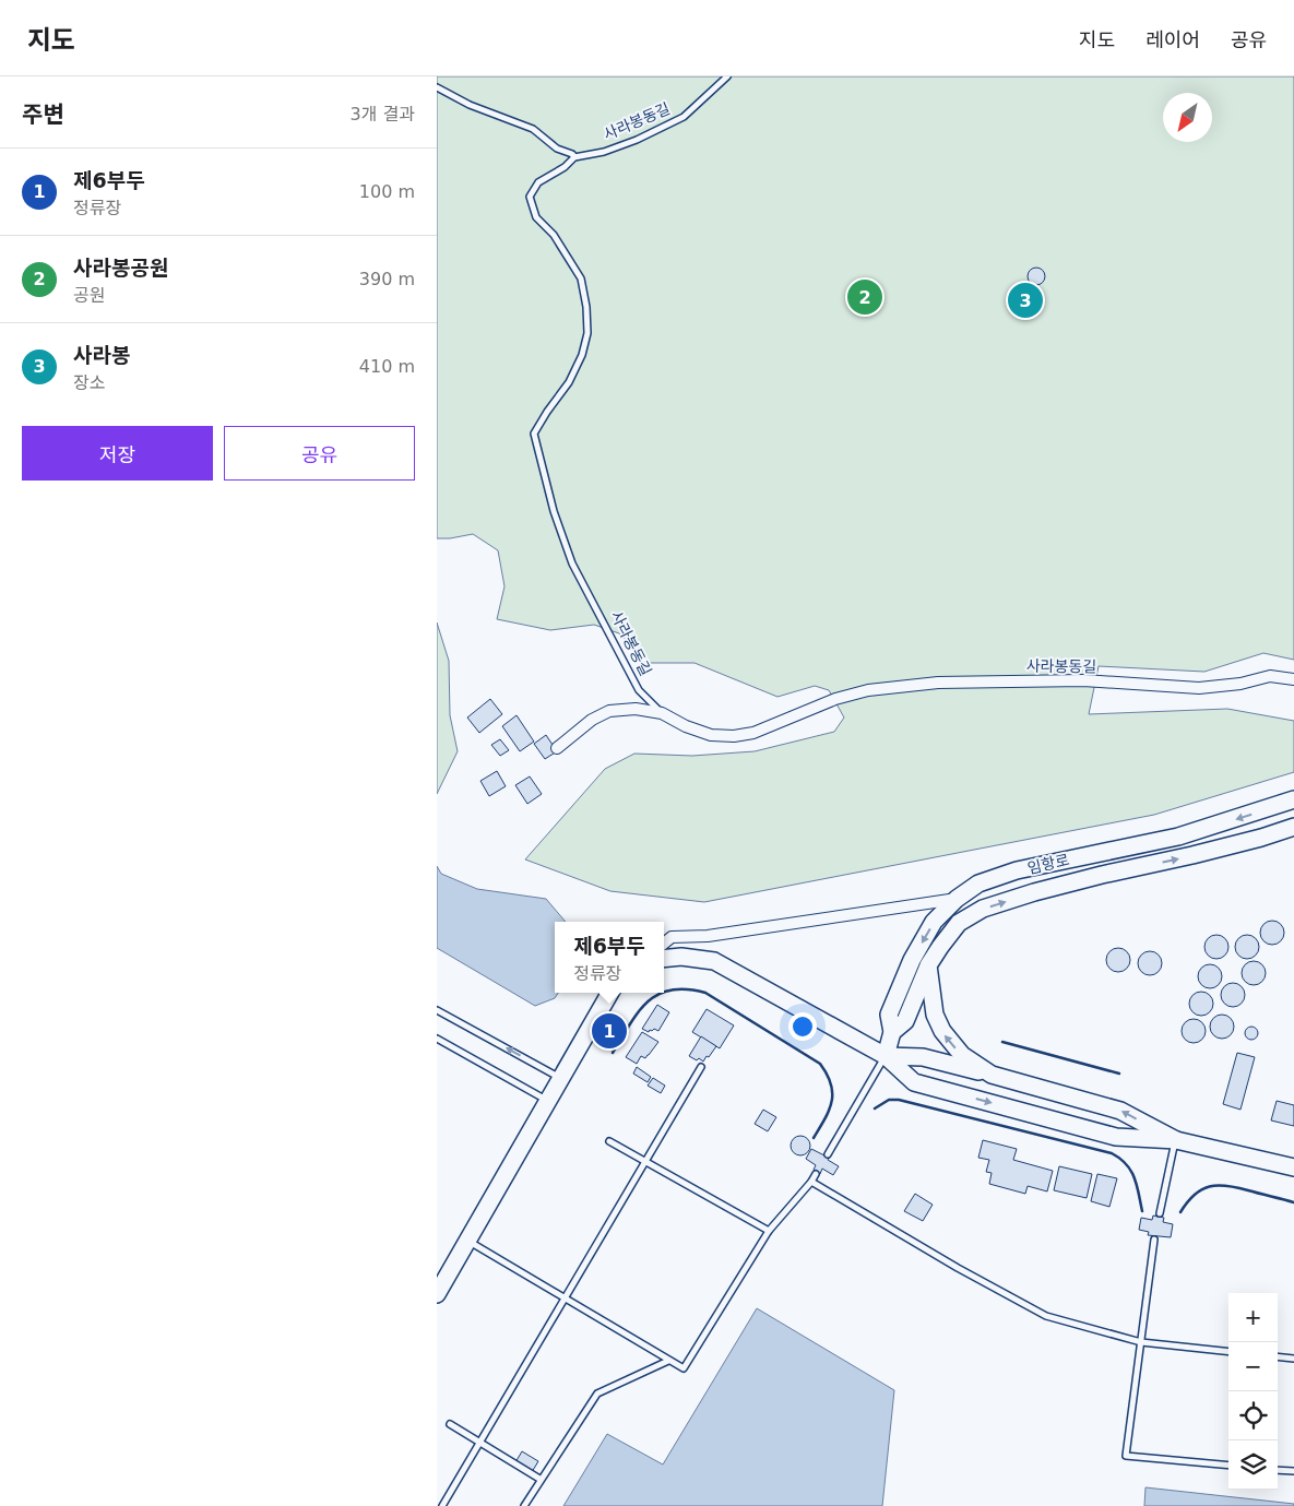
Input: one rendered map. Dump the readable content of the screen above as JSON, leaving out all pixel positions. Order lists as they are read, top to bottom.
{
  "streets": {
    "main road": ["임항로"],
    "street": ["사라봉동길"]
  },
  "north": "bottom left",
  "page": {
    "header": "지도",
    "nav": ["지도", "레이어", "공유"],
    "heading": ["주변", "3개 결과"],
    "list": [
      {
        "mark": "1",
        "name": "제6부두",
        "note": "정류장",
        "value": "100 m"
      },
      {
        "mark": "2",
        "name": "사라봉공원",
        "note": "공원",
        "value": "390 m"
      },
      {
        "mark": "3",
        "name": "사라봉",
        "note": "장소",
        "value": "410 m"
      }
    ],
    "pins": ["2", "3", "1"],
    "buttons": ["저장", "공유"],
    "popup": ["제6부두", "정류장"],
    "map_buttons": ["+", "−"]
  }
}
